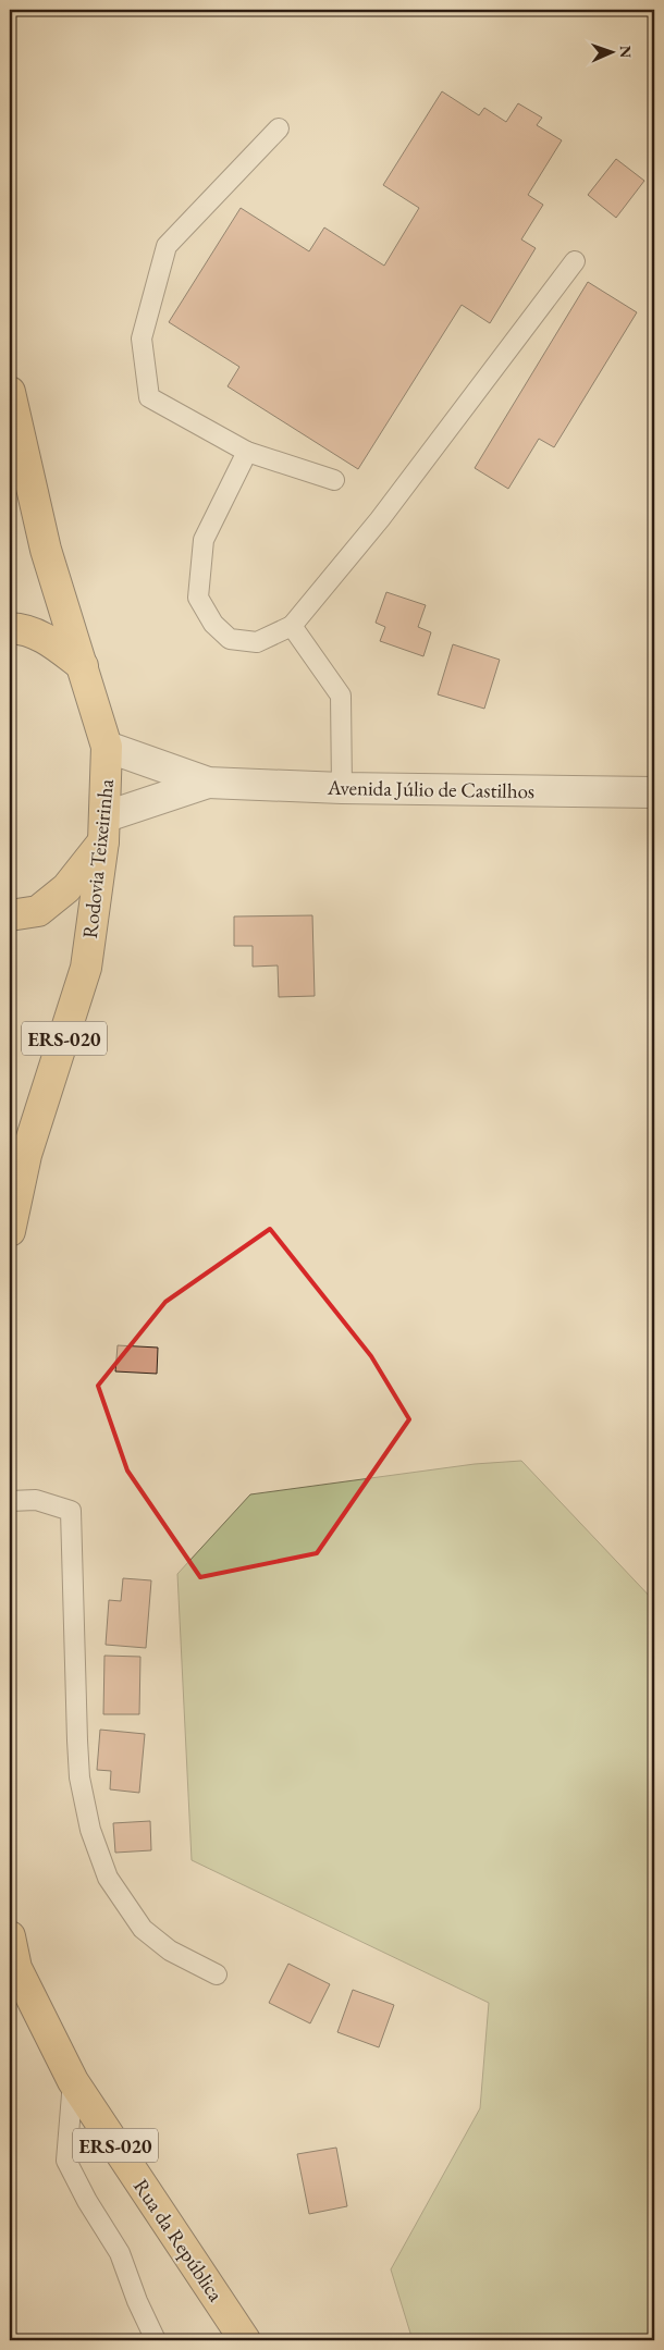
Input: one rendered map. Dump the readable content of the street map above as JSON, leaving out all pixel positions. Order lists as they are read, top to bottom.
{
  "streets": {
    "main road": ["Rodovia Teixeirinha", "ERS-020", "Rua da República"],
    "street": ["Avenida Júlio de Castilhos"]
  },
  "crossings": [
    ["Avenida Júlio de Castilhos", "Rodovia Teixeirinha"]
  ],
  "north": "right"
}
